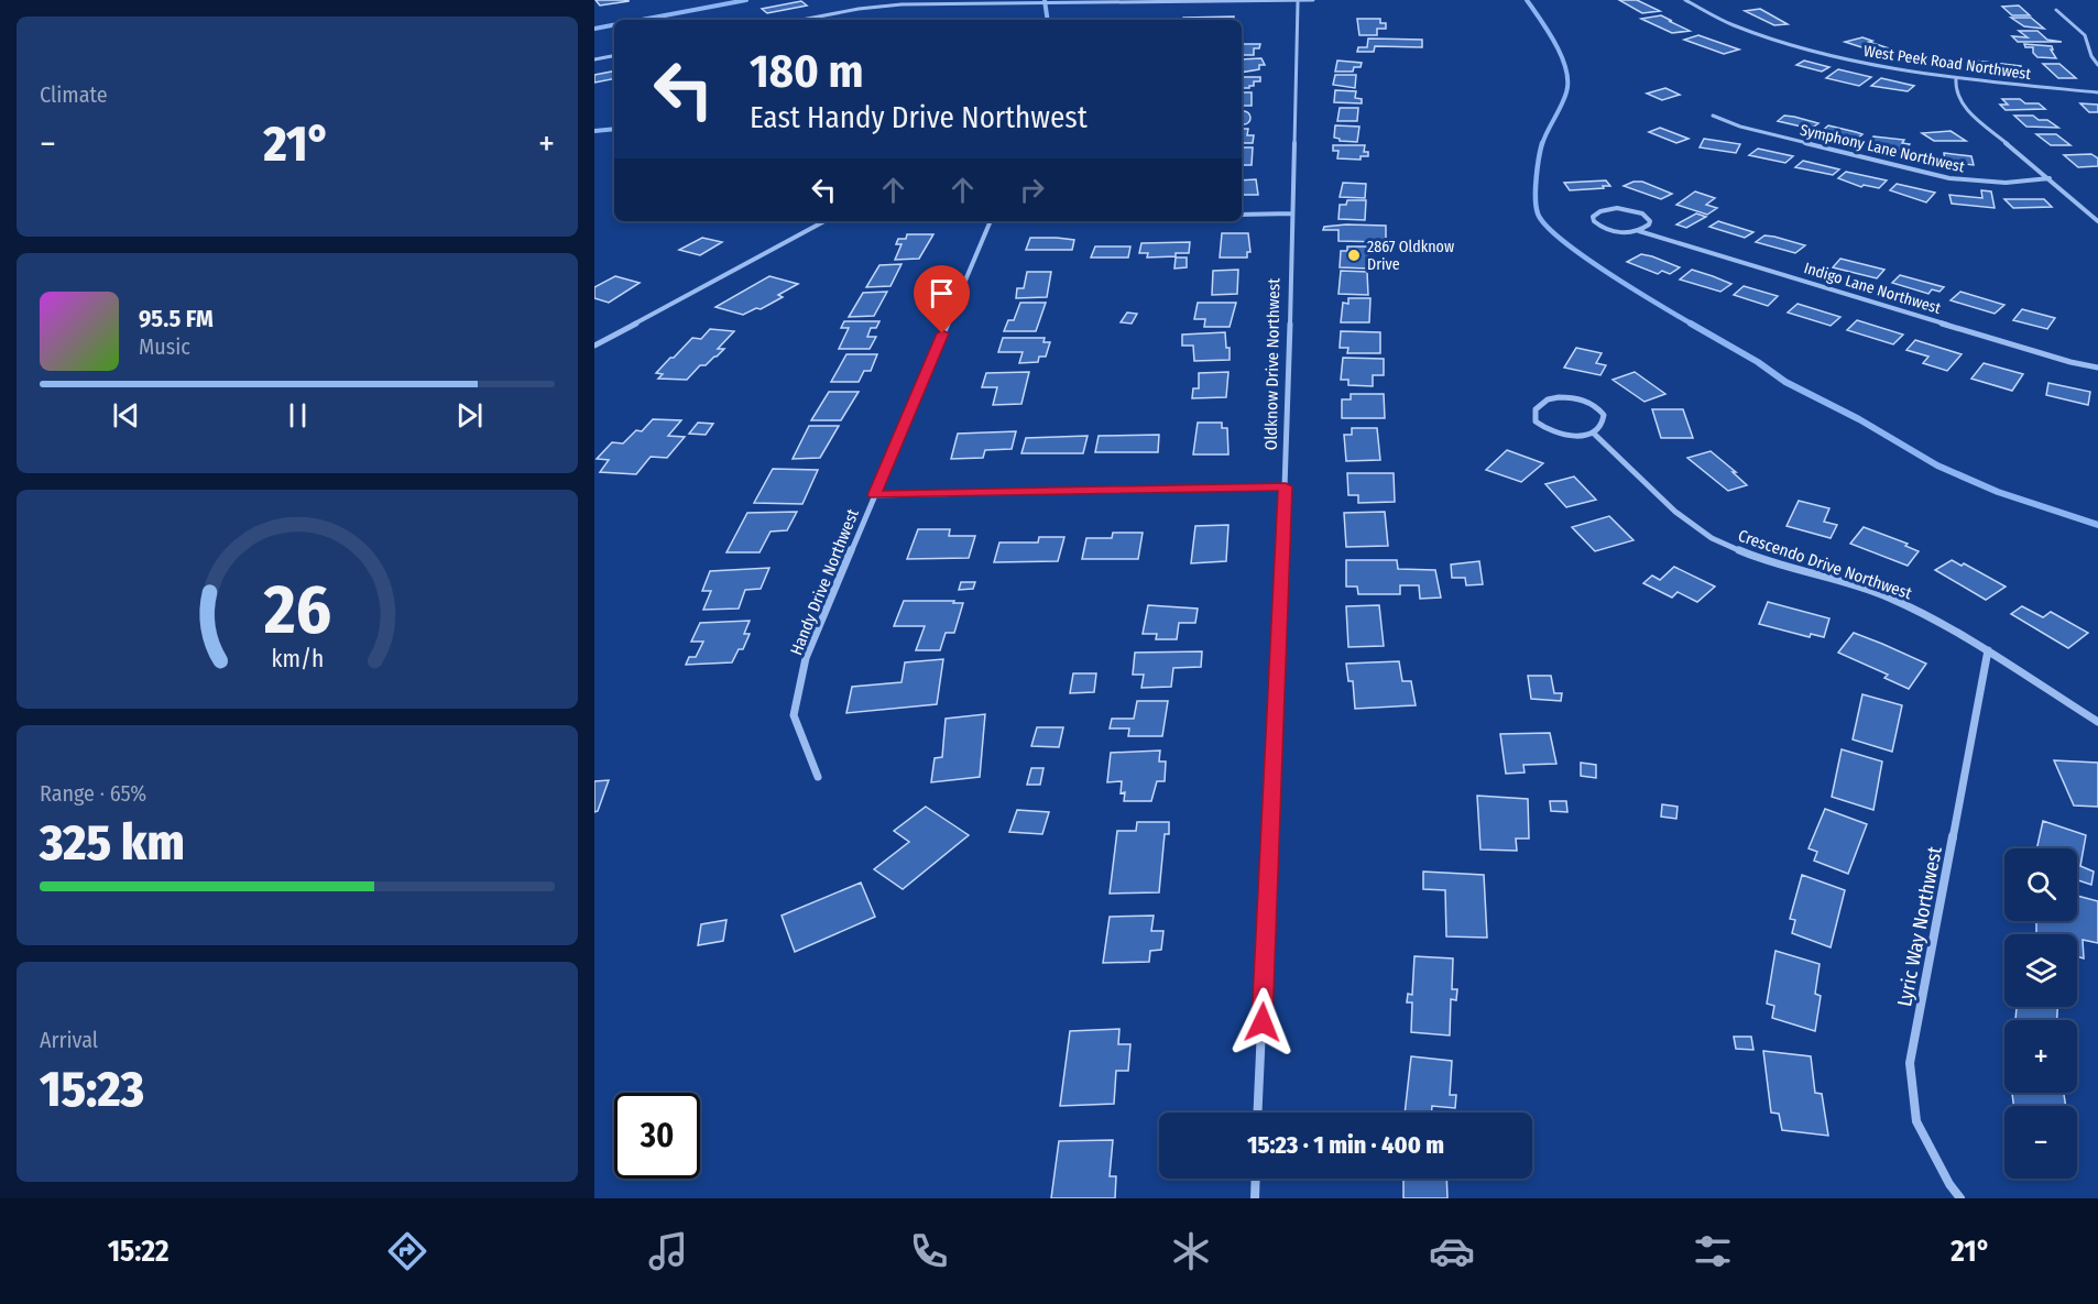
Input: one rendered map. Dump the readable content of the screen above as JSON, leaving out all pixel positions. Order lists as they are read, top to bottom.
{
  "streets": {
    "street": [
      "West Peek Road Northwest",
      "Symphony Lane Northwest",
      "Indigo Lane Northwest",
      "Oldknow Drive Northwest",
      "Crescendo Drive Northwest",
      "Handy Drive Northwest",
      "Lyric Way Northwest"
    ]
  },
  "crossings": [
    ["Crescendo Drive Northwest", "Lyric Way Northwest"]
  ],
  "places": ["2867 Oldknow Drive"],
  "page": {
    "tile": [
      "Climate",
      ["Range · 65%", "325 km"],
      ["Arrival", "15:23"]
    ],
    "turn": ["180 m", "East Handy Drive Northwest"],
    "heat": ["−", "21°", "+"],
    "song": ["95.5 FM", "Music"],
    "map_buttons": ["+", "−"],
    "limit": "30",
    "trip": "15:23 · 1 min · 400 m",
    "tabs": ["15:22", "21°"],
    "gauge": ["26", "km/h"]
  }
}
